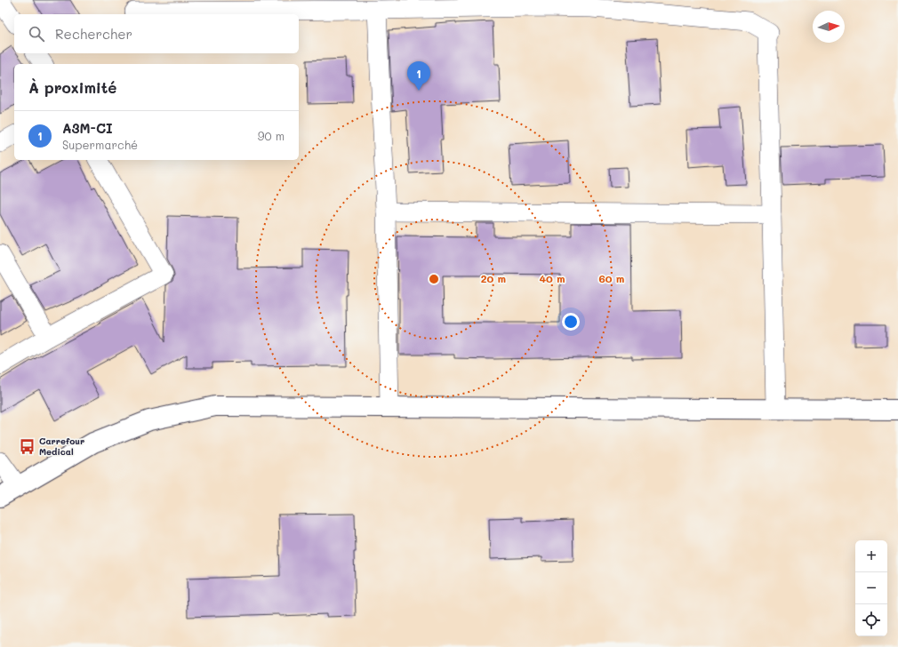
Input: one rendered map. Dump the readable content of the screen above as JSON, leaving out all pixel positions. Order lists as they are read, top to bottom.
{
  "places": {
    "bus stop": ["Carrefour Medical"]
  },
  "north": "right",
  "page": {
    "search": "Rechercher",
    "pins": "1",
    "heading": "À proximité",
    "list": [
      {
        "mark": "1",
        "name": "A3M-CI",
        "note": "Supermarché",
        "value": "90 m"
      }
    ],
    "map_buttons": ["+", "−"]
  },
  "rings": ["20 m", "40 m", "60 m"]
}
